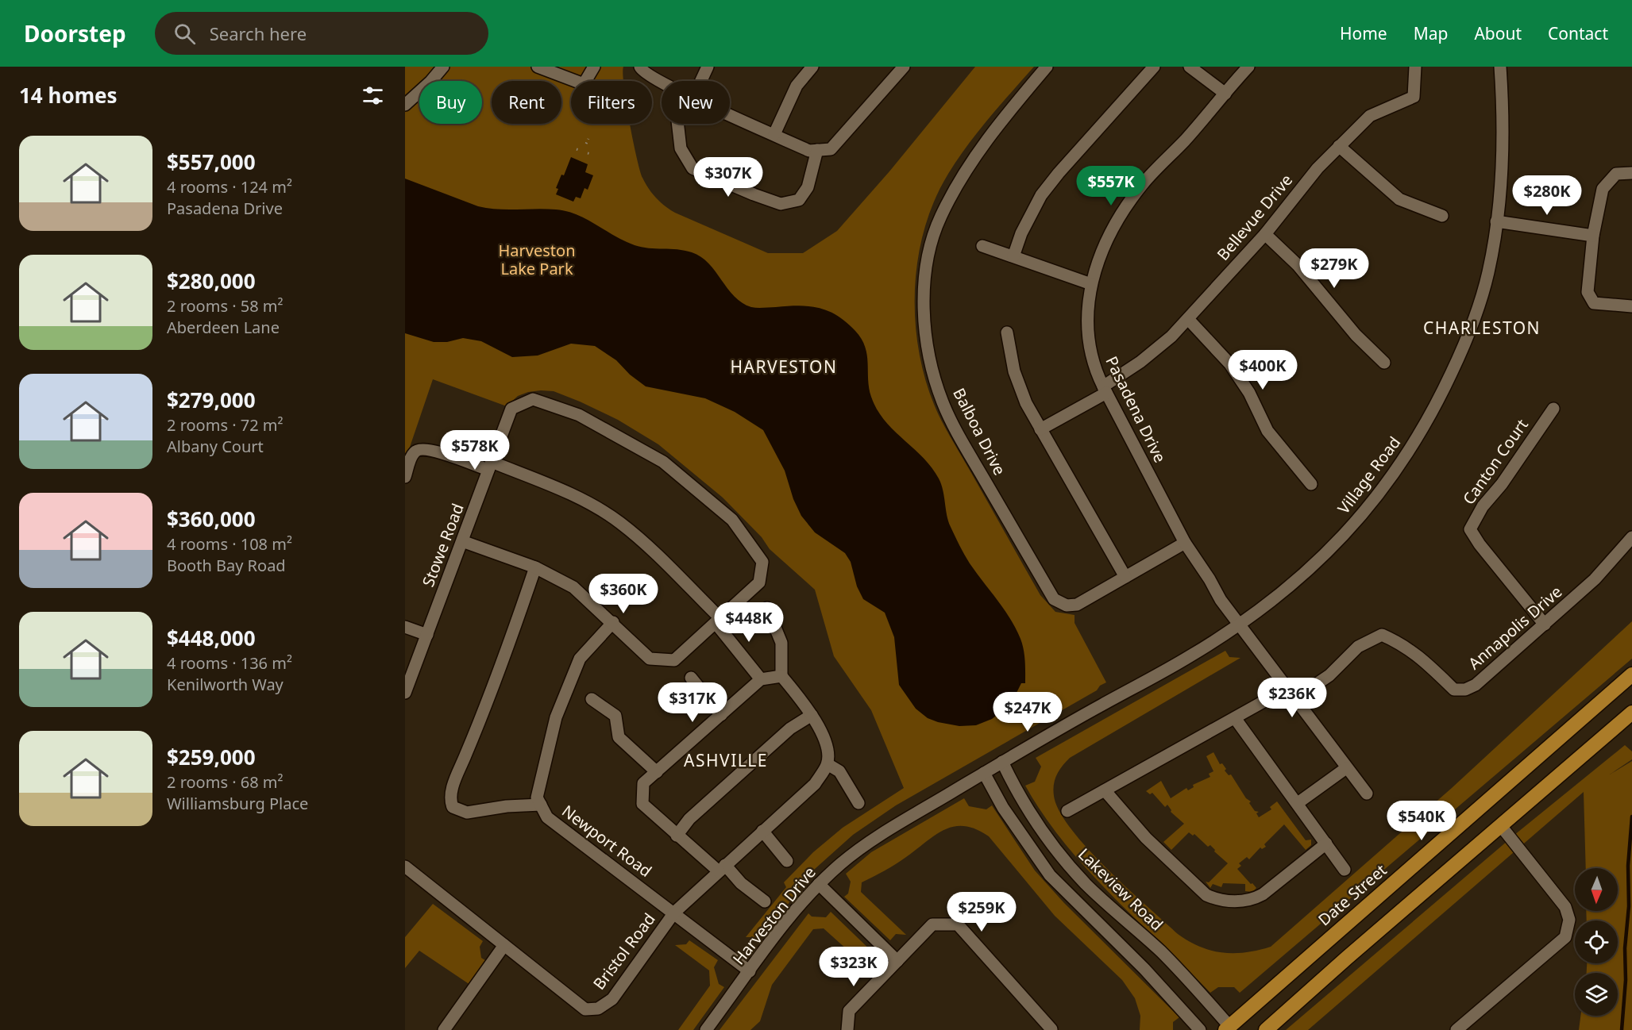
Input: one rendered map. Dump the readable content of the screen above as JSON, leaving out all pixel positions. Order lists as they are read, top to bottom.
{
  "streets": {
    "main road": ["Date Street"],
    "street": [
      "Bellevue Drive",
      "Pasadena Drive",
      "Balboa Drive",
      "Canton Court",
      "Village Road",
      "Stowe Road",
      "Annapolis Drive",
      "Newport Road",
      "Lakeview Road",
      "Harveston Drive",
      "Bristol Road"
    ]
  },
  "crossings": [
    ["Bellevue Drive", "Pasadena Drive"],
    ["Pasadena Drive", "Balboa Drive"],
    ["Pasadena Drive", "Village Road"],
    ["Pasadena Drive", "Annapolis Drive"],
    ["Canton Court", "Annapolis Drive"],
    ["Village Road", "Lakeview Road"],
    ["Village Road", "Harveston Drive"],
    ["Newport Road", "Harveston Drive"],
    ["Newport Road", "Bristol Road"],
    ["Lakeview Road", "Date Street"],
    ["Lakeview Road", "Harveston Drive"]
  ],
  "districts": ["CHARLESTON", "HARVESTON", "ASHVILLE"],
  "parks": ["Harveston Lake Park"],
  "north": "bottom",
  "page": {
    "header": "Doorstep",
    "search": "Search here",
    "nav": [
      "Home",
      "Map",
      "About",
      "Contact"
    ],
    "heading": "14 homes",
    "chip": [
      "Buy",
      "Rent",
      "Filters",
      "New"
    ],
    "list": [
      {
        "name": "$557,000",
        "note": "4 rooms · 124 m² · Pasadena Drive"
      },
      {
        "name": "$280,000",
        "note": "2 rooms · 58 m² · Aberdeen Lane"
      },
      {
        "name": "$279,000",
        "note": "2 rooms · 72 m² · Albany Court"
      },
      {
        "name": "$360,000",
        "note": "4 rooms · 108 m² · Booth Bay Road"
      },
      {
        "name": "$448,000",
        "note": "4 rooms · 136 m² · Kenilworth Way"
      },
      {
        "name": "$259,000",
        "note": "2 rooms · 68 m² · Williamsburg Place"
      }
    ],
    "price": [
      "$307K",
      "$557K",
      "$280K",
      "$279K",
      "$400K",
      "$578K",
      "$360K",
      "$448K",
      "$236K",
      "$317K",
      "$247K",
      "$540K",
      "$259K",
      "$323K"
    ]
  }
}
